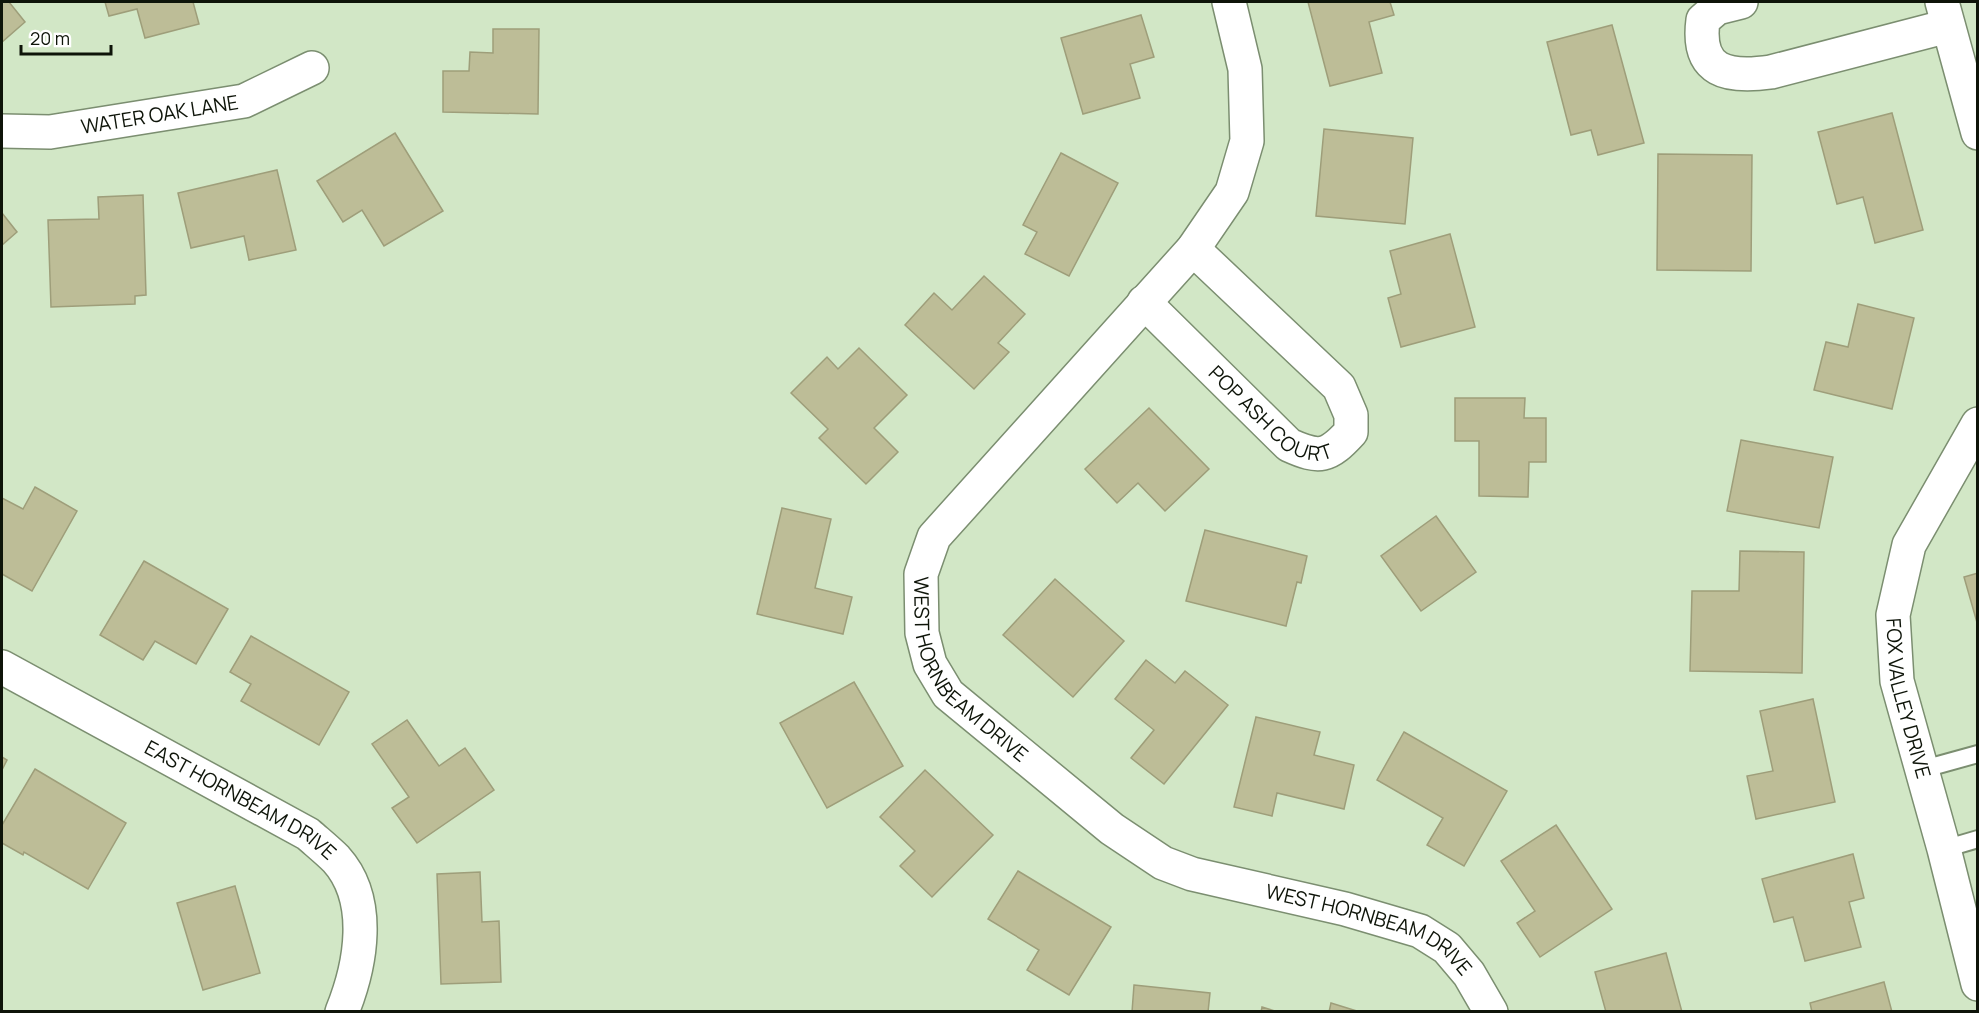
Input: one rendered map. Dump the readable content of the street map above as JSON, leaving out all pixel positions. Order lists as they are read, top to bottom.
{
  "streets": {
    "street": [
      "WATER OAK LANE",
      "POP ASH COURT",
      "WEST HORNBEAM DRIVE",
      "FOX VALLEY DRIVE",
      "EAST HORNBEAM DRIVE"
    ]
  },
  "crossings": [
    ["POP ASH COURT", "WEST HORNBEAM DRIVE"]
  ],
  "scale_bar": "20 m"
}
